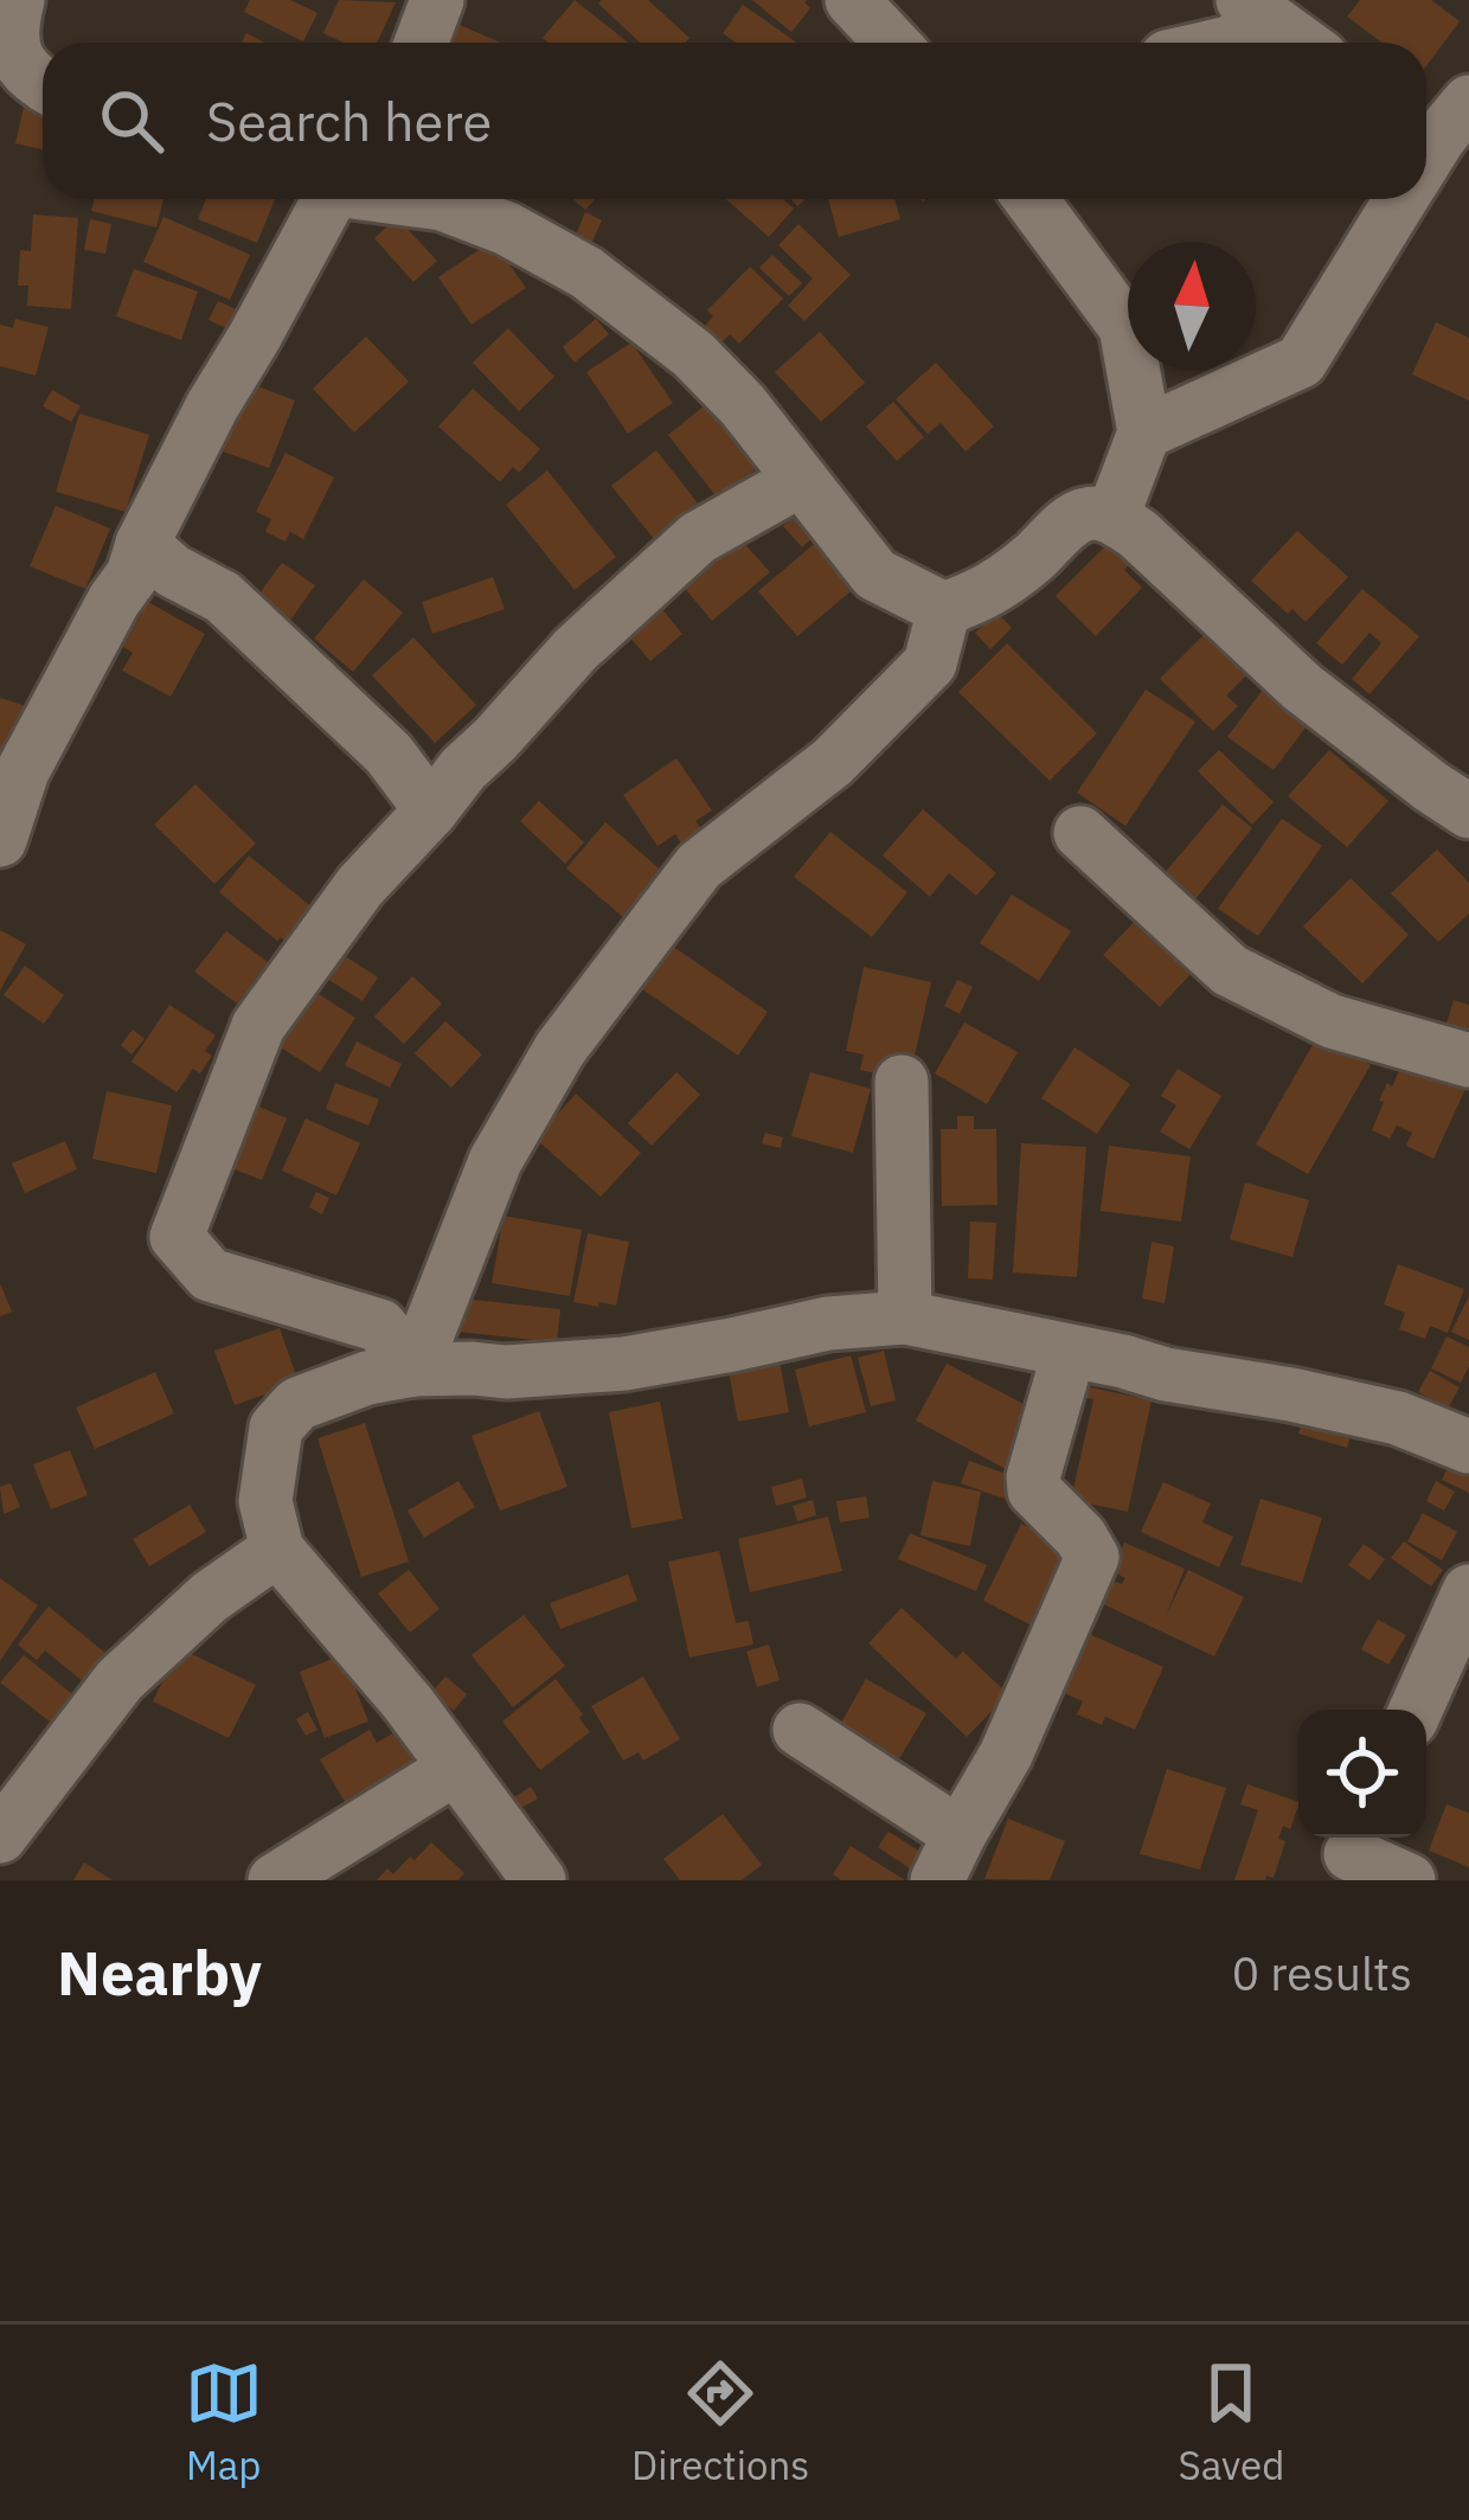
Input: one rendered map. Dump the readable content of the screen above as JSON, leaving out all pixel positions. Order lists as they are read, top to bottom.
{
  "north": "top",
  "page": {
    "search": "Search here",
    "heading": ["Nearby", "0 results"],
    "nav": ["Map", "Directions", "Saved"]
  }
}
